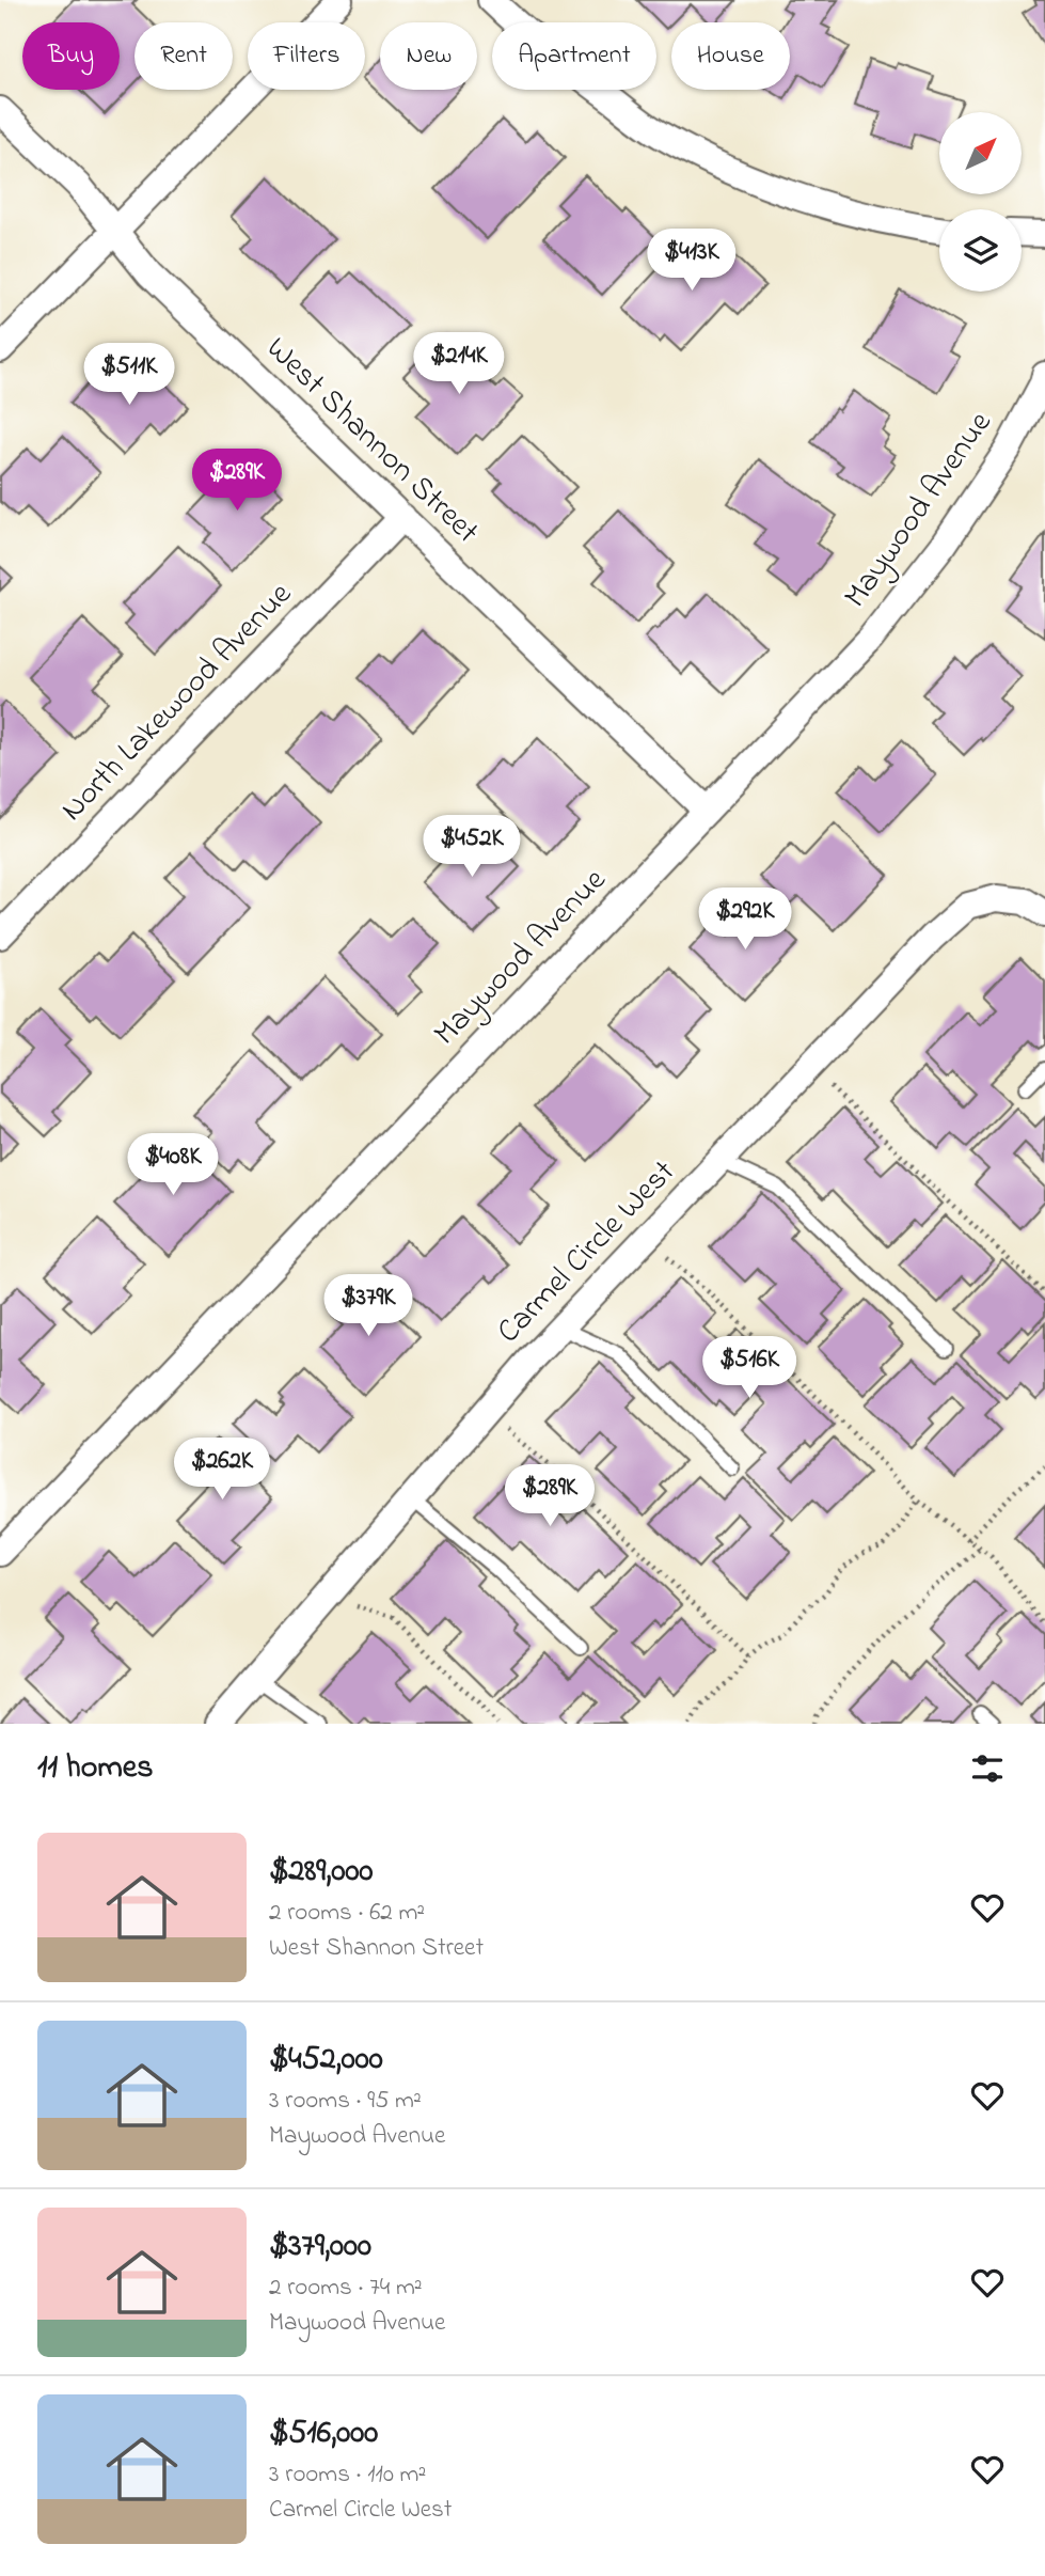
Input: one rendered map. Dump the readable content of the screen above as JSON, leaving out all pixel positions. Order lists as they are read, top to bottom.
{
  "streets": {
    "street": [
      "West Shannon Street",
      "Maywood Avenue",
      "North Lakewood Avenue",
      "Carmel Circle West"
    ]
  },
  "crossings": [
    ["West Shannon Street", "Maywood Avenue"],
    ["West Shannon Street", "North Lakewood Avenue"]
  ],
  "north": "top right",
  "page": {
    "chip": [
      "Buy",
      "Rent",
      "Filters",
      "New",
      "Apartment",
      "House"
    ],
    "price": [
      "$413K",
      "$214K",
      "$511K",
      "$289K",
      "$452K",
      "$292K",
      "$408K",
      "$379K",
      "$516K",
      "$262K",
      "$289K"
    ],
    "heading": "11 homes",
    "list": [
      {
        "name": "$289,000",
        "note": "2 rooms · 62 m² · West Shannon Street"
      },
      {
        "name": "$452,000",
        "note": "3 rooms · 95 m² · Maywood Avenue"
      },
      {
        "name": "$379,000",
        "note": "2 rooms · 74 m² · Maywood Avenue"
      },
      {
        "name": "$516,000",
        "note": "3 rooms · 110 m² · Carmel Circle West"
      }
    ]
  }
}
